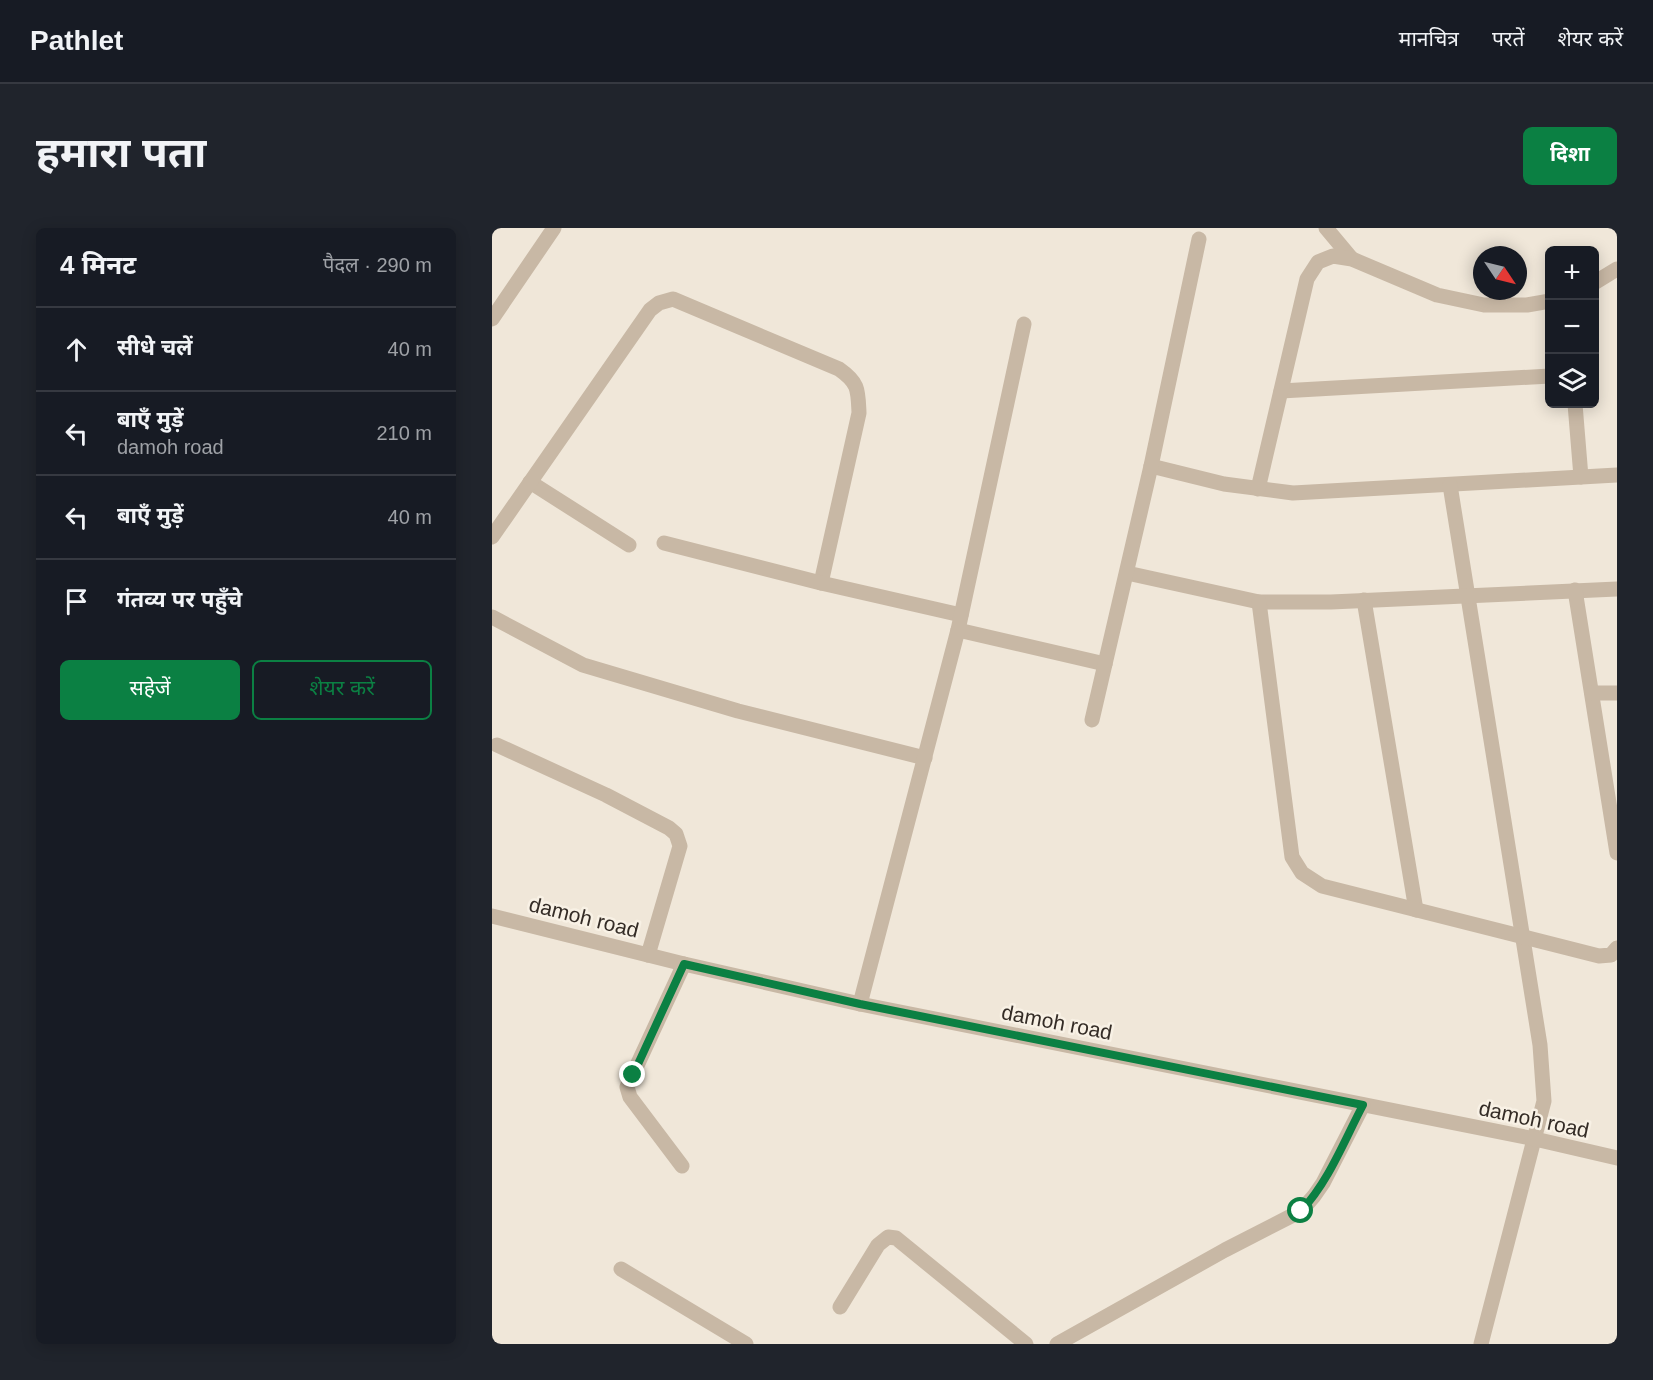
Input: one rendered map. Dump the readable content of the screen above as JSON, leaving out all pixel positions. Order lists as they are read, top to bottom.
{
  "streets": {
    "street": ["damoh road"]
  },
  "north": "bottom right",
  "page": {
    "header": "Pathlet",
    "nav": ["मानचित्र", "परतें", "शेयर करें"],
    "buttons": [
      "दिशा",
      ["सहेजें", "शेयर करें"]
    ],
    "title": "हमारा पता",
    "heading": ["4 मिनट", "पैदल · 290 m"],
    "map_buttons": ["+", "−"],
    "list": [
      ["सीधे चलें", "40 m"],
      ["बाएँ मुड़ें", "damoh road", "210 m"],
      ["बाएँ मुड़ें", "40 m"],
      "गंतव्य पर पहुँचे"
    ]
  }
}
